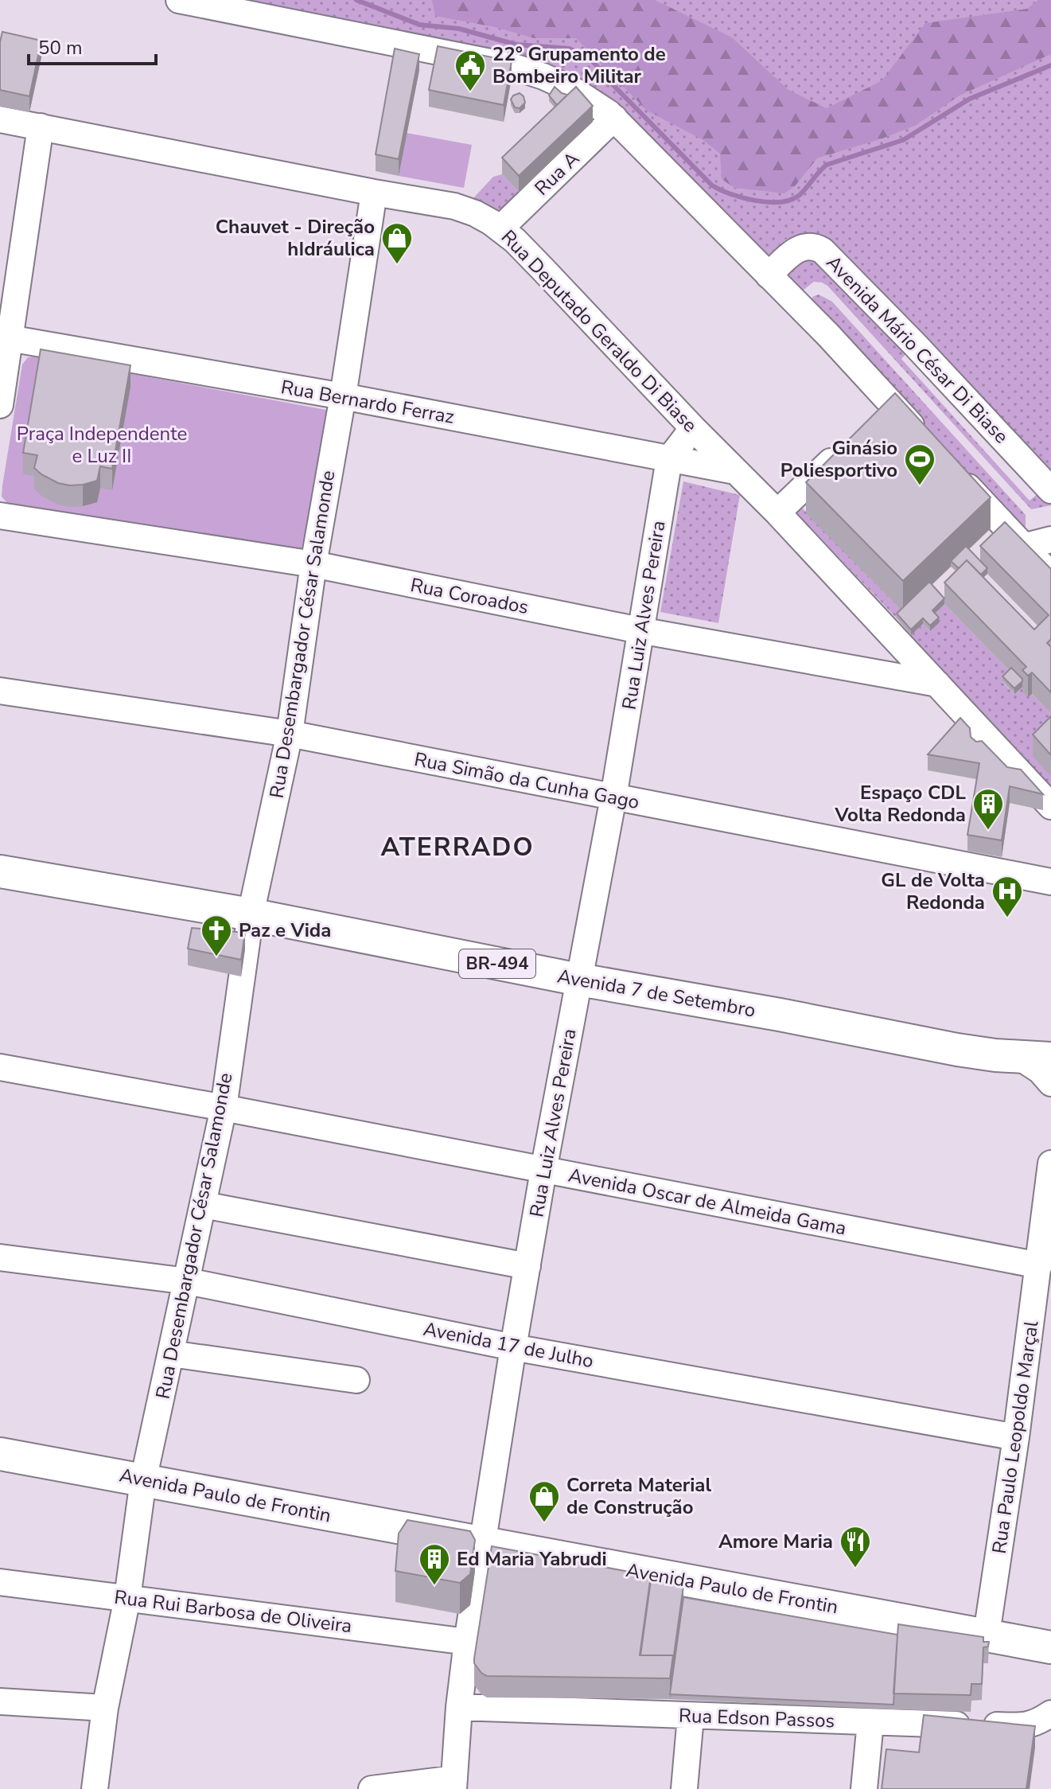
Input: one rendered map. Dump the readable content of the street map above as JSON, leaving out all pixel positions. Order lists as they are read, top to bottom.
{
  "streets": {
    "main road": ["BR-494", "Avenida 7 de Setembro", "Avenida Paulo de Frontin"],
    "street": [
      "Rua A",
      "Rua Deputado Geraldo Di Biase",
      "Avenida Mário César Di Biase",
      "Rua Bernardo Ferraz",
      "Rua Coroados",
      "Rua Luiz Alves Pereira",
      "Rua Desembargador César Salamonde",
      "Rua Simão da Cunha Gago",
      "Avenida Oscar de Almeida Gama",
      "Avenida 17 de Julho",
      "Rua Paulo Leopoldo Marçal",
      "Rua Rui Barbosa de Oliveira",
      "Rua Edson Passos"
    ]
  },
  "crossings": [
    ["Rua A", "Rua Deputado Geraldo Di Biase"],
    ["Rua Deputado Geraldo Di Biase", "Rua Bernardo Ferraz"],
    ["Rua Deputado Geraldo Di Biase", "Rua Coroados"],
    ["Rua Deputado Geraldo Di Biase", "Rua Desembargador César Salamonde"],
    ["Rua Bernardo Ferraz", "Rua Luiz Alves Pereira"],
    ["Rua Bernardo Ferraz", "Rua Desembargador César Salamonde"],
    ["Rua Coroados", "Rua Luiz Alves Pereira"],
    ["Rua Coroados", "Rua Desembargador César Salamonde"],
    ["Rua Luiz Alves Pereira", "Rua Simão da Cunha Gago"],
    ["Rua Luiz Alves Pereira", "Avenida 7 de Setembro"],
    ["Rua Luiz Alves Pereira", "Avenida Oscar de Almeida Gama"],
    ["Rua Luiz Alves Pereira", "Avenida 17 de Julho"],
    ["Rua Luiz Alves Pereira", "Avenida Paulo de Frontin"],
    ["Rua Luiz Alves Pereira", "Rua Rui Barbosa de Oliveira"],
    ["Rua Luiz Alves Pereira", "Rua Edson Passos"],
    ["Rua Desembargador César Salamonde", "Rua Simão da Cunha Gago"],
    ["Rua Desembargador César Salamonde", "Avenida 7 de Setembro"],
    ["Rua Desembargador César Salamonde", "Avenida Oscar de Almeida Gama"],
    ["Rua Desembargador César Salamonde", "Avenida 17 de Julho"],
    ["Rua Desembargador César Salamonde", "Avenida Paulo de Frontin"],
    ["Rua Desembargador César Salamonde", "Rua Rui Barbosa de Oliveira"],
    ["Avenida Oscar de Almeida Gama", "Rua Paulo Leopoldo Marçal"],
    ["Avenida 17 de Julho", "Rua Paulo Leopoldo Marçal"],
    ["Rua Paulo Leopoldo Marçal", "Avenida Paulo de Frontin"]
  ],
  "districts": ["ATERRADO"],
  "parks": ["Praça Independente e Luz II"],
  "places": {
    "public building": ["22° Grupamento de Bombeiro Militar"],
    "shop": ["Chauvet - Direção hIdráulica", "Correta Material de Construção"],
    "sports": ["Ginásio Poliesportivo"],
    "building": ["Espaço CDL Volta Redonda", "Ed Maria Yabrudi"],
    "hospital": ["GL de Volta Redonda"],
    "church": ["Paz e Vida"],
    "restaurant": ["Amore Maria"]
  },
  "scale_bar": "50 m"
}
